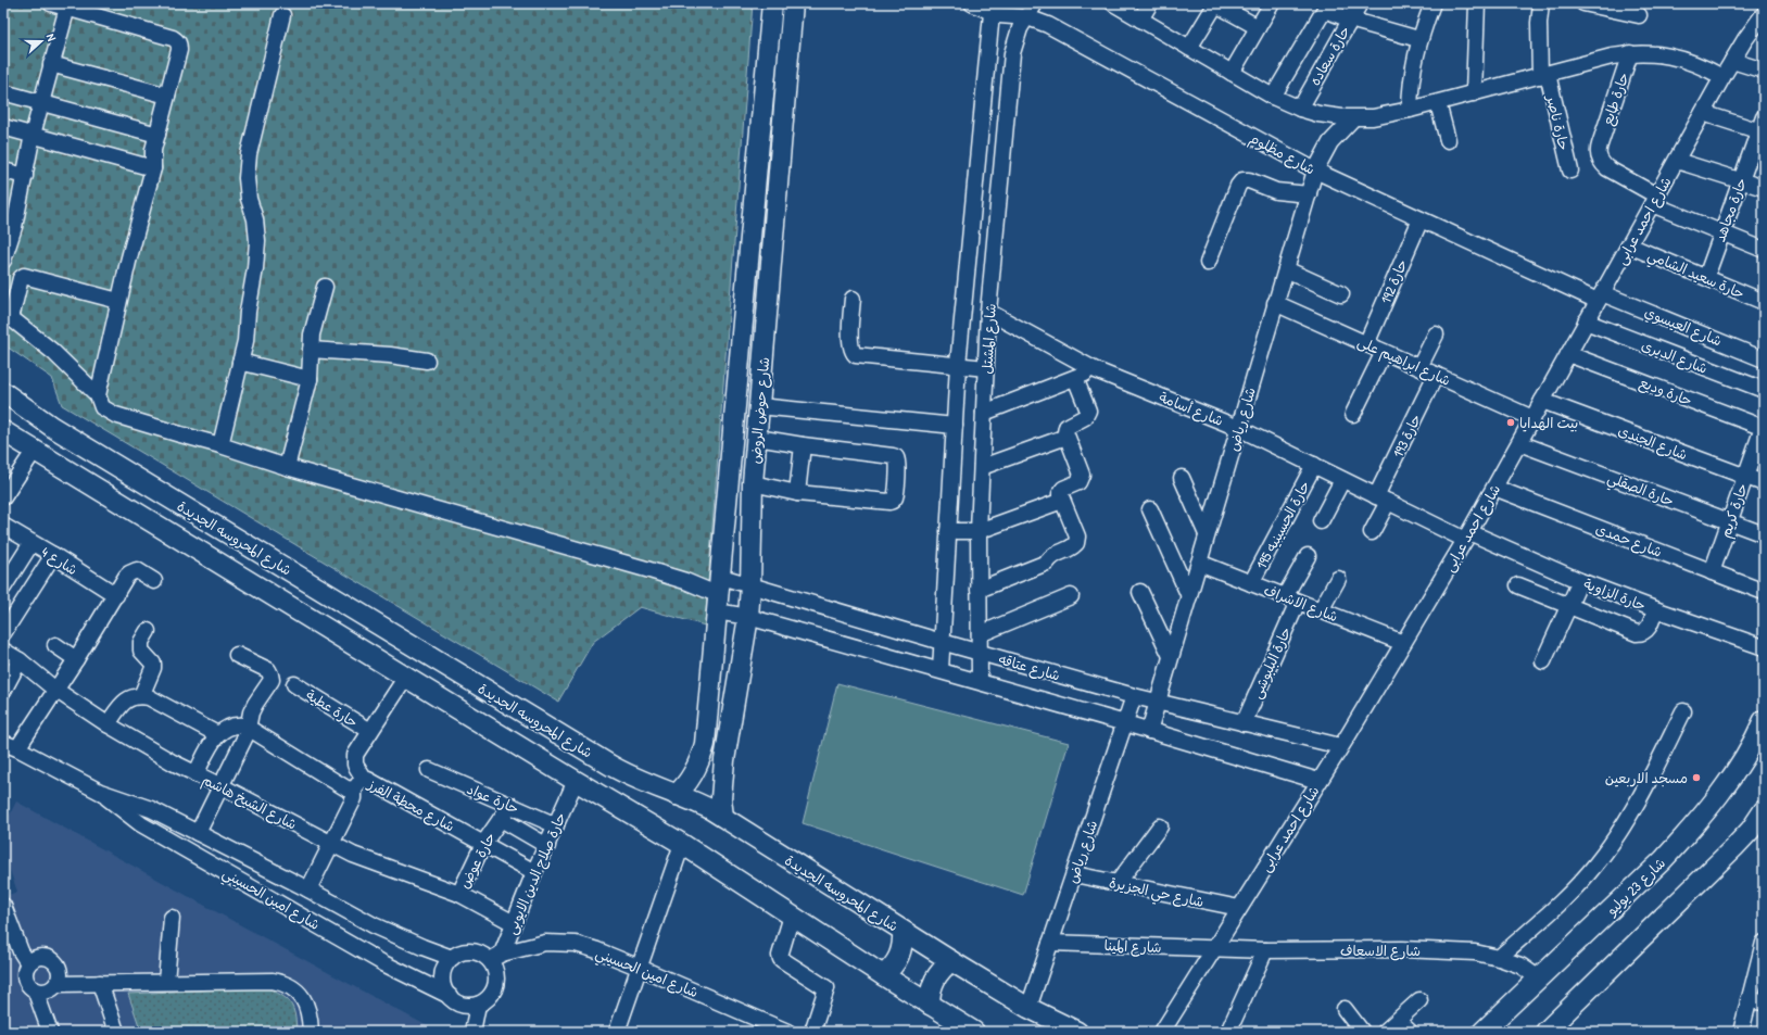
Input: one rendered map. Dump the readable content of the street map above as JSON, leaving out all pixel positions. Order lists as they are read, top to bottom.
{
  "streets": {
    "main road": ["شارع حوض الروض", "شارع المحروسه الجديدة", "شارع 23 يوليو"],
    "street": [
      "حارة سعاده",
      "حارة طايع",
      "حارة ناصر",
      "شارع مظلوم",
      "حارة مجاهد",
      "شارع احمد عرابى",
      "حارة سعيد الشامي",
      "حارة 192",
      "شارع العيسوي",
      "شارع المشتل",
      "شارع الديرى",
      "شارع ابراهيم على",
      "حارة وديع",
      "شارع أسامة",
      "شارع رياض",
      "حارة 193",
      "شارع الجندى",
      "حارة الصقلي",
      "حارة كريم",
      "حارة الحسينيه 195",
      "شارع حمدى",
      "شارع 4",
      "حارة الزاوية",
      "شارع الاشراف",
      "حارة البلبوشى",
      "شارع عتاقه",
      "حارة عطية",
      "حارة عواد",
      "شارع الشيخ هاشم",
      "شارع محطة الفرز",
      "حارة عوض",
      "حارة صلاح الدين الايوبى",
      "شارع حي الجزيرة",
      "شارع امين الحسيني",
      "شارع المينا",
      "شارع الاسعاف"
    ]
  },
  "crossings": [
    ["حارة طايع", "شارع احمد عرابى"],
    ["شارع مظلوم", "شارع احمد عرابى"],
    ["شارع مظلوم", "حارة 192"],
    ["شارع مظلوم", "شارع العيسوي"],
    ["شارع مظلوم", "شارع المشتل"],
    ["شارع مظلوم", "شارع رياض"],
    ["حارة مجاهد", "حارة سعيد الشامي"],
    ["شارع احمد عرابى", "حارة سعيد الشامي"],
    ["شارع احمد عرابى", "شارع العيسوي"],
    ["شارع احمد عرابى", "شارع الديرى"],
    ["شارع احمد عرابى", "شارع ابراهيم على"],
    ["شارع احمد عرابى", "حارة وديع"],
    ["شارع احمد عرابى", "شارع أسامة"],
    ["شارع احمد عرابى", "شارع الجندى"],
    ["شارع احمد عرابى", "حارة الصقلي"],
    ["شارع احمد عرابى", "شارع حمدى"],
    ["شارع احمد عرابى", "حارة الزاوية"],
    ["شارع احمد عرابى", "شارع الاشراف"],
    ["شارع احمد عرابى", "شارع عتاقه"],
    ["شارع احمد عرابى", "شارع حي الجزيرة"],
    ["شارع احمد عرابى", "شارع المينا"],
    ["شارع احمد عرابى", "شارع الاسعاف"],
    ["حارة 192", "شارع ابراهيم على"],
    ["شارع المشتل", "شارع أسامة"],
    ["شارع المشتل", "شارع عتاقه"],
    ["شارع ابراهيم على", "شارع رياض"],
    ["شارع ابراهيم على", "حارة 193"],
    ["حارة وديع", "حارة كريم"],
    ["شارع أسامة", "شارع رياض"],
    ["شارع أسامة", "حارة 193"],
    ["شارع أسامة", "حارة الحسينيه 195"],
    ["شارع أسامة", "حارة الزاوية"],
    ["شارع حوض الروض", "شارع المحروسه الجديدة"],
    ["شارع حوض الروض", "شارع عتاقه"],
    ["شارع رياض", "شارع المحروسه الجديدة"],
    ["شارع رياض", "شارع الاشراف"],
    ["شارع رياض", "شارع عتاقه"],
    ["شارع رياض", "شارع حي الجزيرة"],
    ["شارع رياض", "شارع المينا"],
    ["شارع الجندى", "حارة كريم"],
    ["حارة الصقلي", "حارة كريم"],
    ["حارة كريم", "شارع حمدى"],
    ["حارة الحسينيه 195", "شارع الاشراف"],
    ["شارع المحروسه الجديدة", "حارة صلاح الدين الايوبى"],
    ["شارع الاشراف", "حارة البلبوشى"],
    ["حارة البلبوشى", "شارع عتاقه"],
    ["حارة عواد", "حارة عوض"],
    ["حارة عواد", "حارة صلاح الدين الايوبى"],
    ["شارع الشيخ هاشم", "حارة عوض"],
    ["شارع الشيخ هاشم", "حارة صلاح الدين الايوبى"],
    ["شارع محطة الفرز", "حارة عوض"],
    ["شارع محطة الفرز", "حارة صلاح الدين الايوبى"],
    ["حارة صلاح الدين الايوبى", "شارع امين الحسيني"],
    ["شارع 23 يوليو", "شارع الاسعاف"],
    ["شارع المينا", "شارع الاسعاف"]
  ],
  "places": ["بيت الهدايا", "مسجد الاربعين"],
  "north": "right"
}
